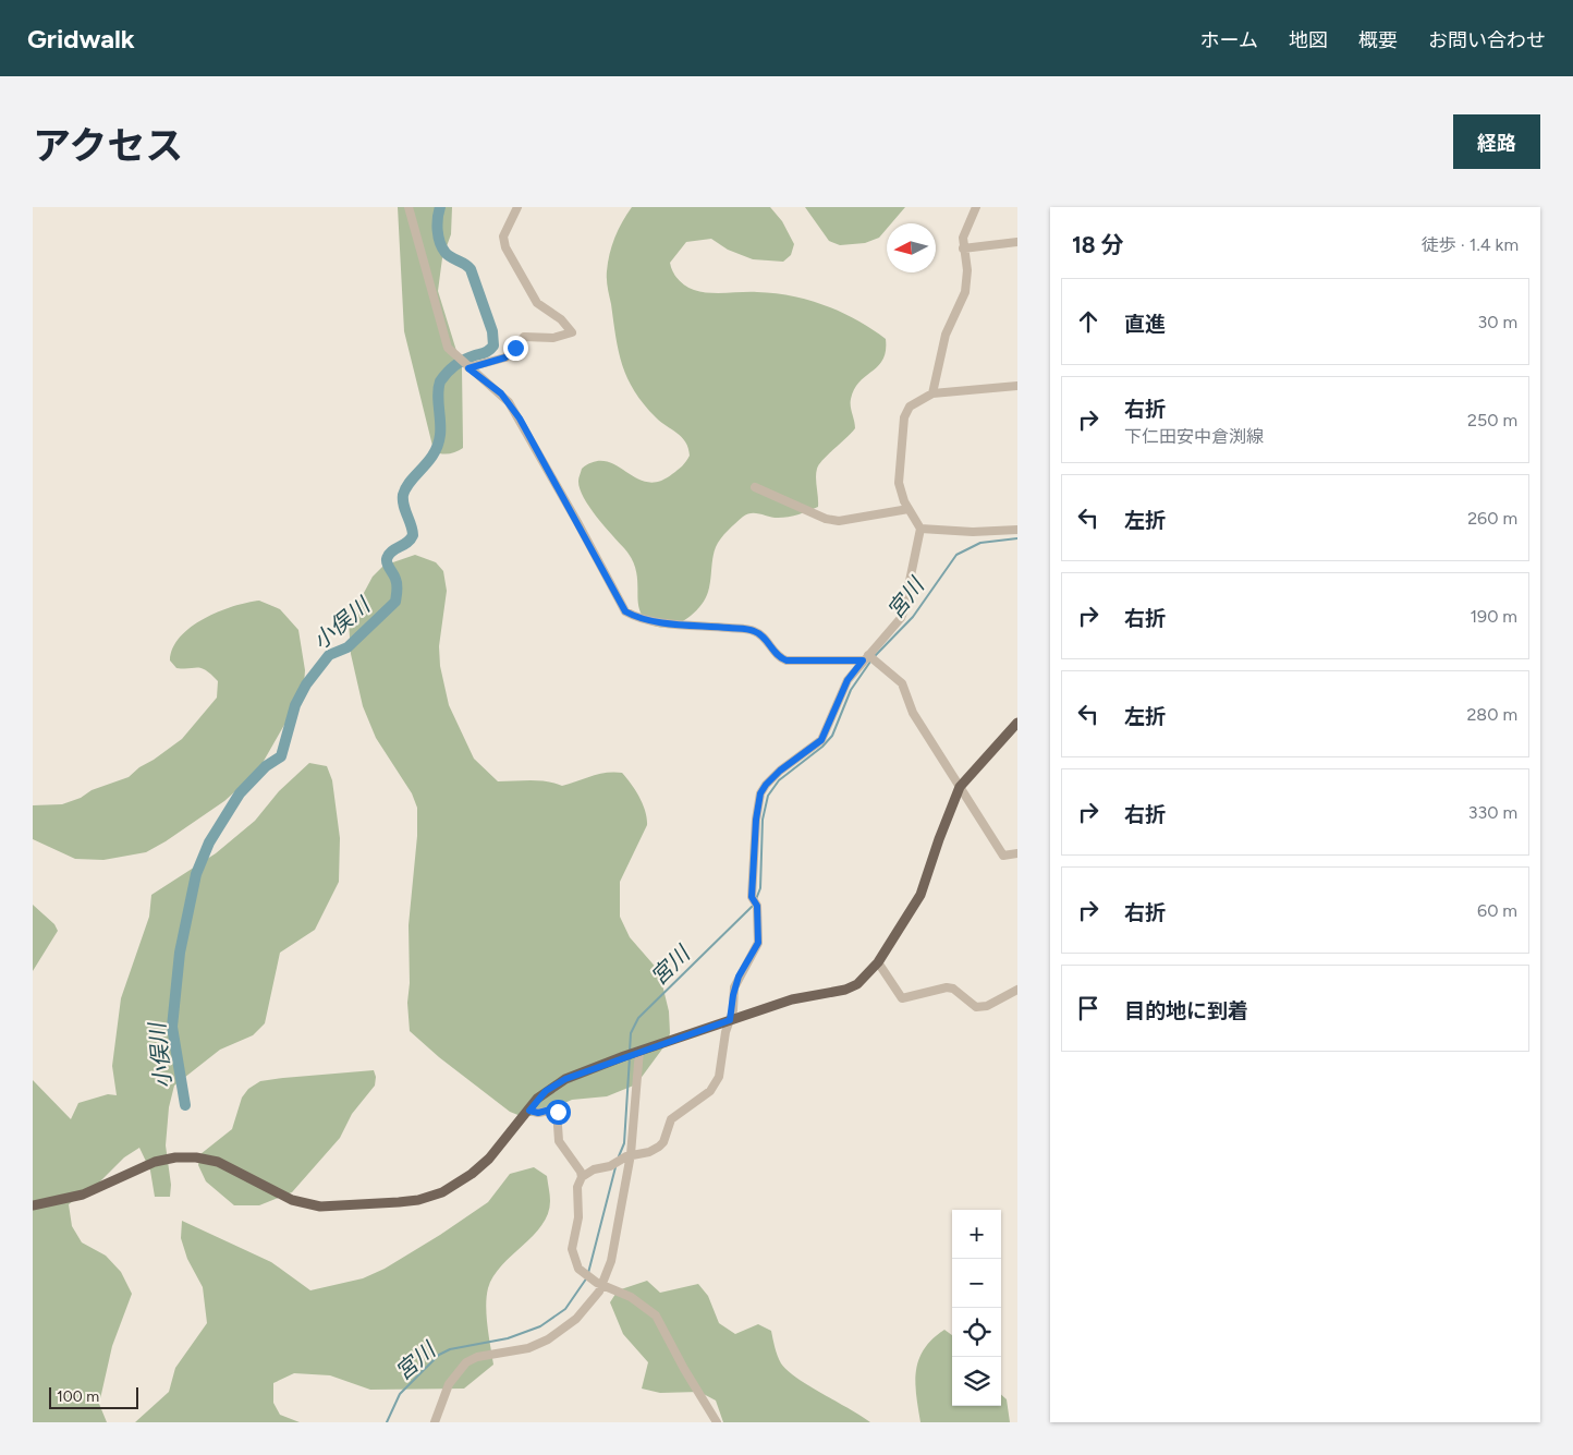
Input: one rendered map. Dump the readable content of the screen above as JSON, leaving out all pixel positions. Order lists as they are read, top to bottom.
{
  "water": ["宮川", "小俣川"],
  "scale_bar": "100 m",
  "north": "left",
  "page": {
    "header": "Gridwalk",
    "nav": [
      "ホーム",
      "地図",
      "概要",
      "お問い合わせ"
    ],
    "title": "アクセス",
    "buttons": "経路",
    "heading": ["18 分", "徒歩 · 1.4 km"],
    "list": [
      ["直進", "30 m"],
      ["右折", "下仁田安中倉渕線", "250 m"],
      ["左折", "260 m"],
      ["右折", "190 m"],
      ["左折", "280 m"],
      ["右折", "330 m"],
      ["右折", "60 m"],
      "目的地に到着"
    ],
    "map_buttons": ["+", "−"],
    "scale": "100 m"
  }
}
